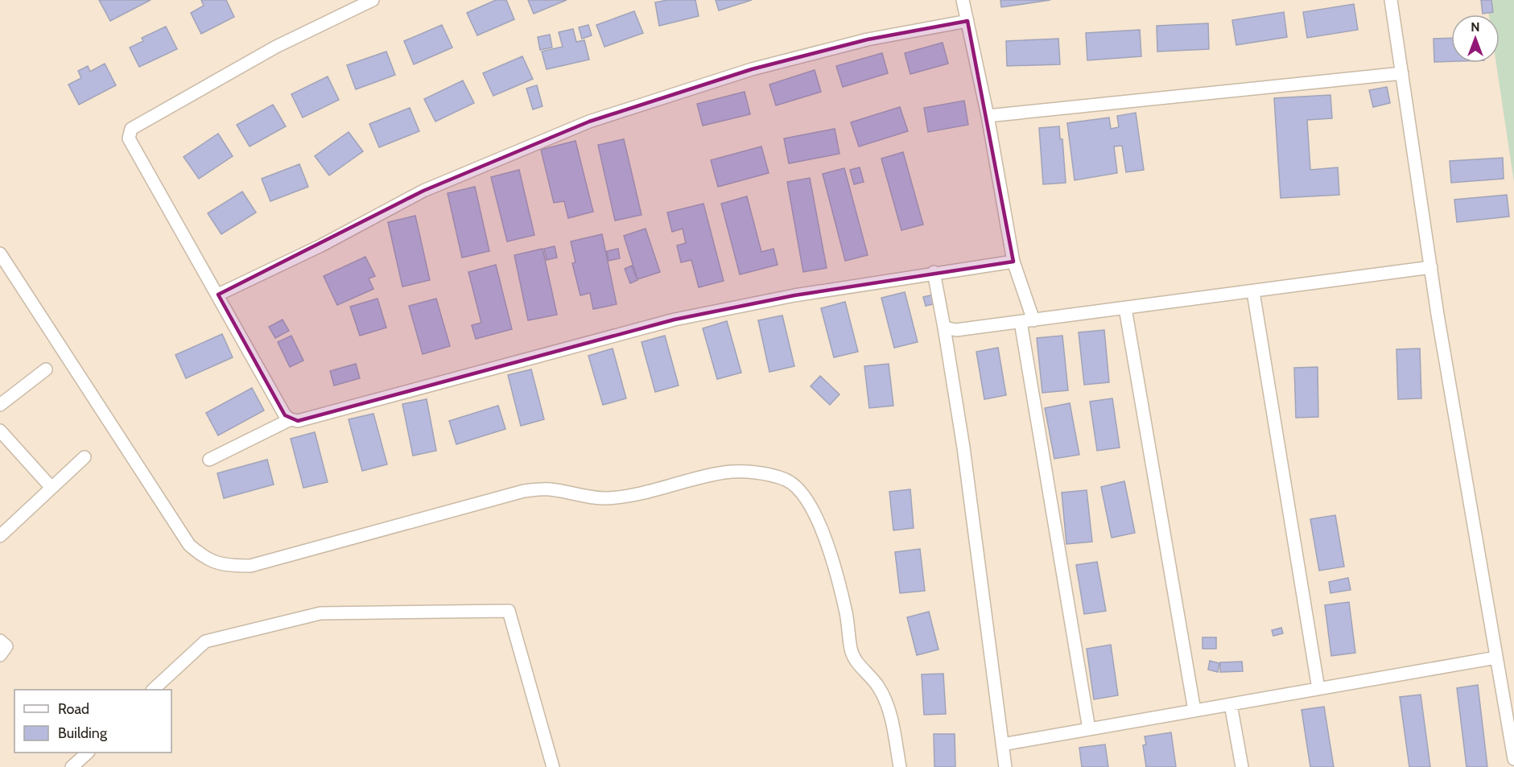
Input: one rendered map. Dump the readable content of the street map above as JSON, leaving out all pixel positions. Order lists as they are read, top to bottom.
{
  "legend": ["Road", "Building"],
  "north": "top"
}
